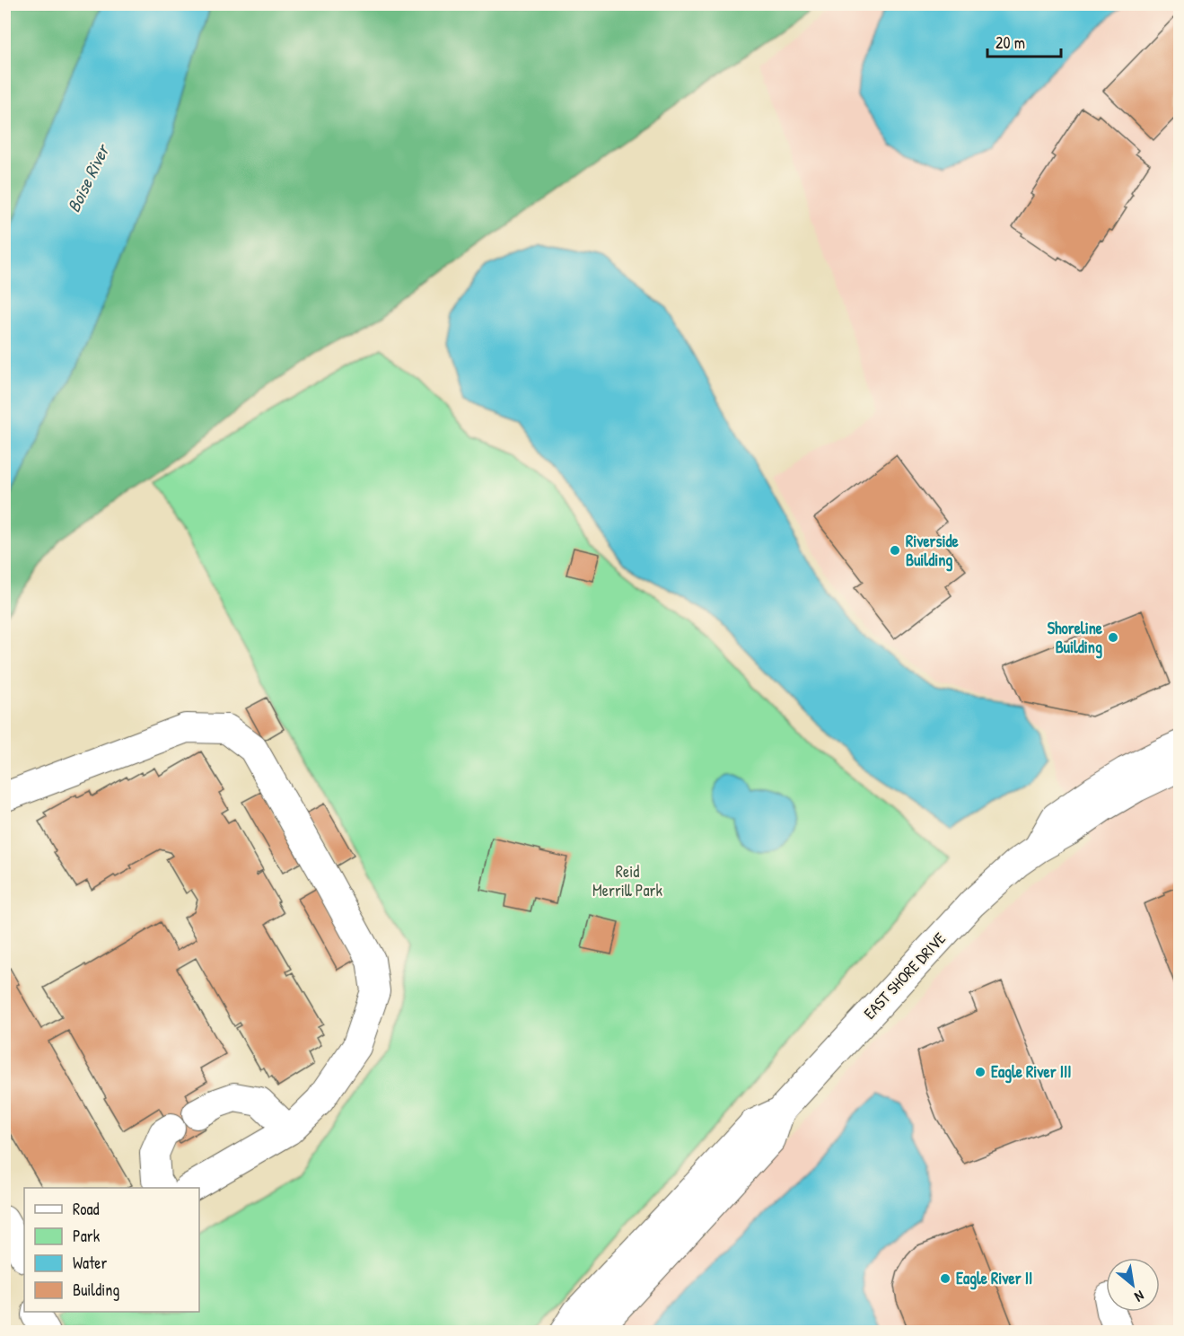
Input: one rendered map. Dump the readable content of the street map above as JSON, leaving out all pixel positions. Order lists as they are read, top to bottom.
{
  "streets": {
    "street": ["EAST SHORE DRIVE"]
  },
  "water": ["Boise River"],
  "parks": ["Reid Merrill Park"],
  "places": [
    "Riverside Building",
    "Shoreline Building",
    "Eagle River III",
    "Eagle River II"
  ],
  "legend": [
    "Road",
    "Park",
    "Water",
    "Building"
  ],
  "scale_bar": "20 m",
  "north": "bottom right"
}
